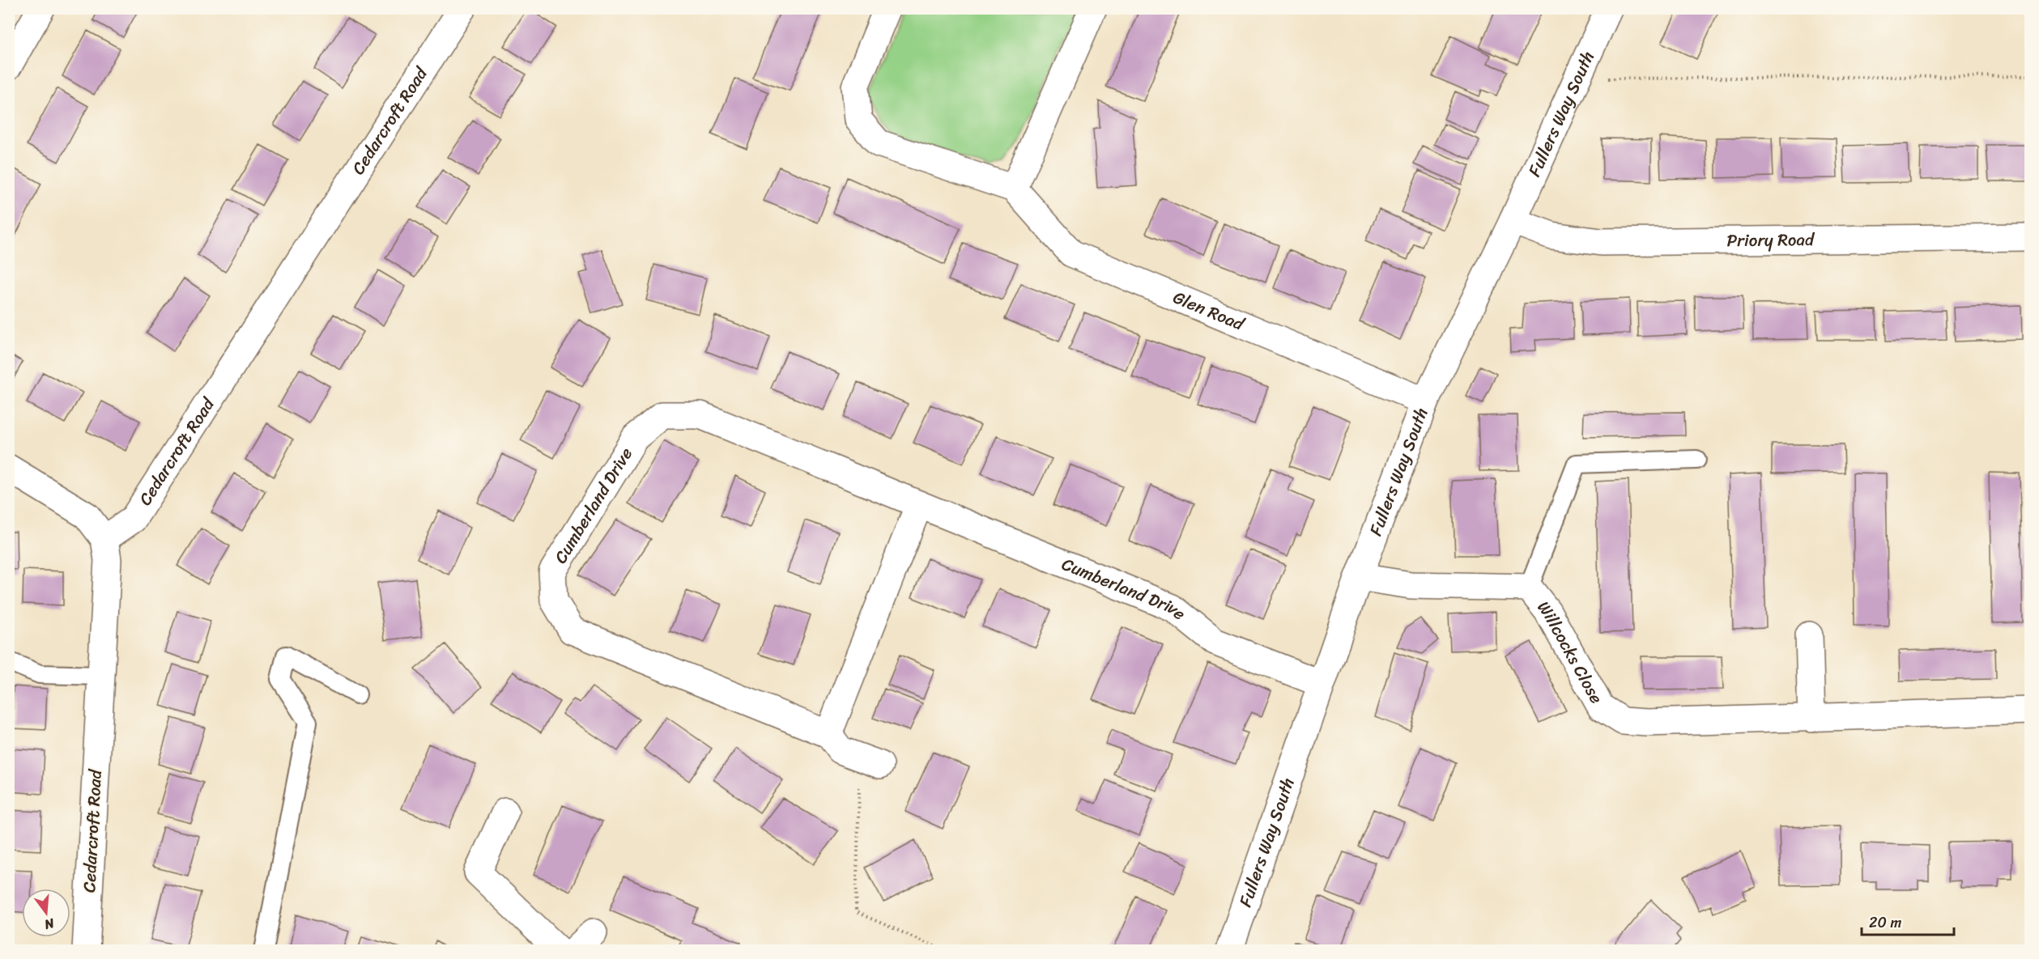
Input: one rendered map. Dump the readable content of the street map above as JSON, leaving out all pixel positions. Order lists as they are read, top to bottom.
{
  "streets": {
    "street": [
      "Fullers Way South",
      "Cedarcroft Road",
      "Priory Road",
      "Glen Road",
      "Cumberland Drive",
      "Willcocks Close"
    ]
  },
  "crossings": [
    ["Fullers Way South", "Priory Road"],
    ["Fullers Way South", "Glen Road"],
    ["Fullers Way South", "Cumberland Drive"],
    ["Fullers Way South", "Willcocks Close"]
  ],
  "scale_bar": "20 m",
  "north": "bottom"
}
